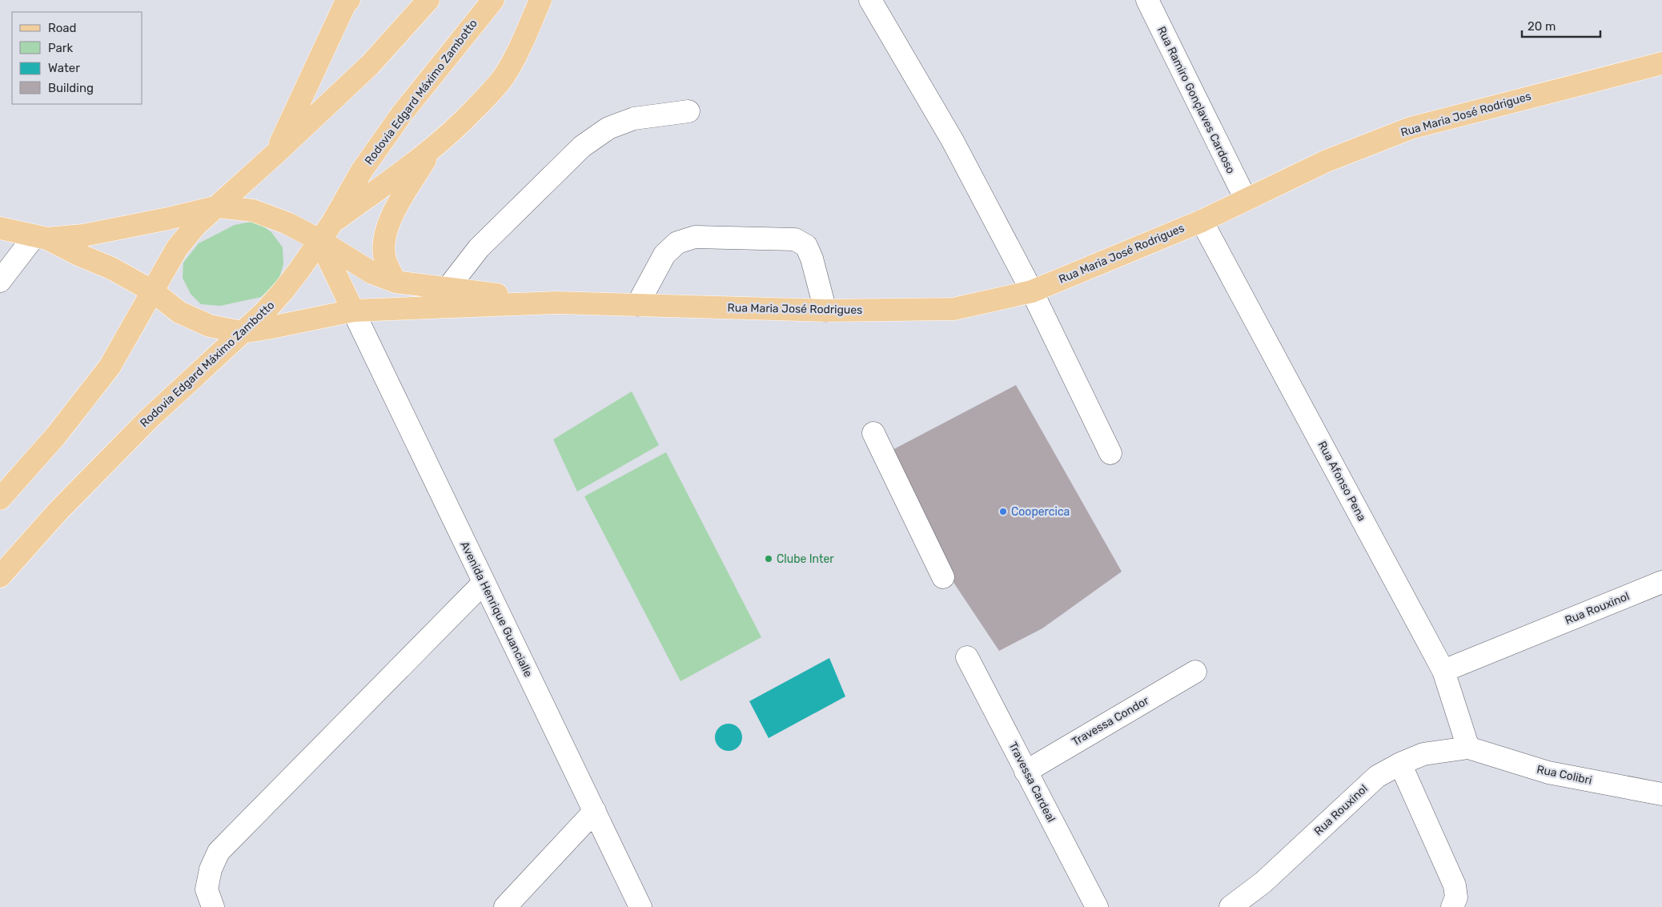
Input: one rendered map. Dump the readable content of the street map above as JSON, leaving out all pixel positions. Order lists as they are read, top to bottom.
{
  "streets": {
    "main road": ["Rodovia Edgard Máximo Zambotto", "Rua Maria José Rodrigues"],
    "street": [
      "Rua Ramiro Gonçlaves Cardoso",
      "Rua Afonso Pena",
      "Rua Rouxinol",
      "Avenida Henrique Guancialle",
      "Travessa Condor",
      "Rua Colibri",
      "Travessa Cardeal"
    ]
  },
  "crossings": [
    ["Rua Ramiro Gonçlaves Cardoso", "Rua Maria José Rodrigues"],
    ["Rua Maria José Rodrigues", "Rua Afonso Pena"],
    ["Rua Afonso Pena", "Rua Rouxinol"],
    ["Rua Afonso Pena", "Rua Colibri"],
    ["Rua Rouxinol", "Rua Colibri"],
    ["Travessa Condor", "Travessa Cardeal"]
  ],
  "places": ["Coopercica", "Clube Inter"],
  "legend": [
    "Road",
    "Park",
    "Water",
    "Building"
  ],
  "scale_bar": "20 m"
}
